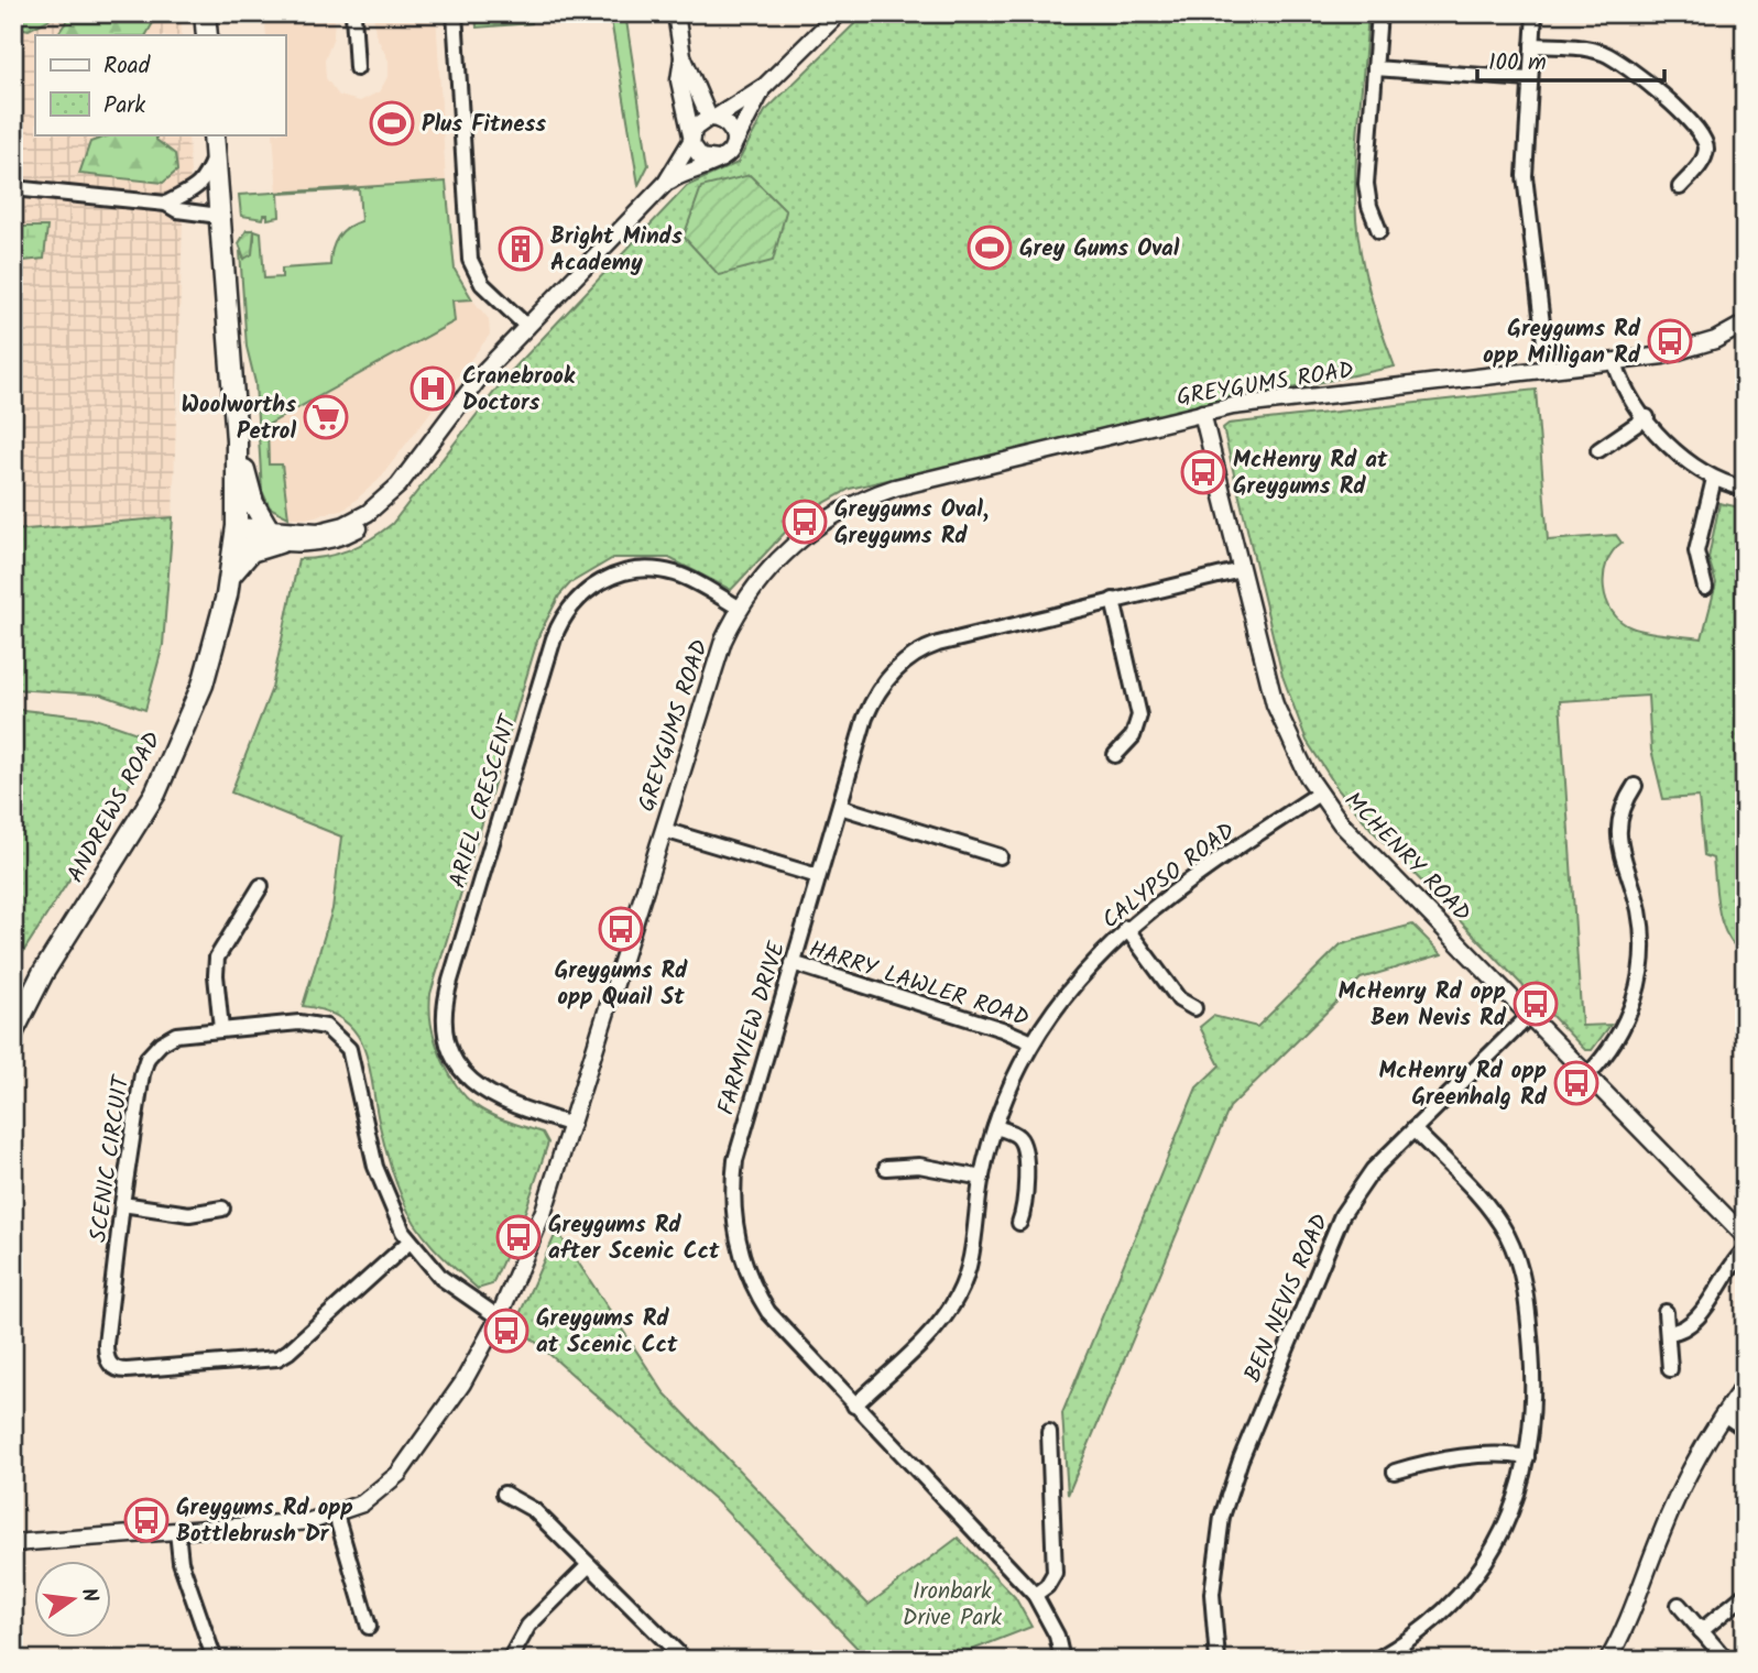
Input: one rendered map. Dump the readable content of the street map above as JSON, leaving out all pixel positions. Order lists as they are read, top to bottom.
{
  "streets": {
    "main road": ["ANDREWS ROAD"],
    "street": [
      "GREYGUMS ROAD",
      "ARIEL CRESCENT",
      "MCHENRY ROAD",
      "CALYPSO ROAD",
      "HARRY LAWLER ROAD",
      "FARMVIEW DRIVE",
      "SCENIC CIRCUIT",
      "BEN NEVIS ROAD"
    ]
  },
  "crossings": [
    ["GREYGUMS ROAD", "ARIEL CRESCENT"],
    ["GREYGUMS ROAD", "MCHENRY ROAD"],
    ["GREYGUMS ROAD", "SCENIC CIRCUIT"],
    ["MCHENRY ROAD", "CALYPSO ROAD"],
    ["MCHENRY ROAD", "FARMVIEW DRIVE"],
    ["MCHENRY ROAD", "BEN NEVIS ROAD"],
    ["CALYPSO ROAD", "HARRY LAWLER ROAD"],
    ["CALYPSO ROAD", "FARMVIEW DRIVE"],
    ["HARRY LAWLER ROAD", "FARMVIEW DRIVE"]
  ],
  "parks": ["Ironbark Drive Park"],
  "places": {
    "sports": ["Plus Fitness", "Grey Gums Oval"],
    "building": ["Bright Minds Academy"],
    "bus stop": [
      "Greygums Rd opp Milligan Rd",
      "McHenry Rd at Greygums Rd",
      "Greygums Oval, Greygums Rd",
      "Greygums Rd opp Quail St",
      "McHenry Rd opp Ben Nevis Rd",
      "McHenry Rd opp Greenhalg Rd",
      "Greygums Rd after Scenic Cct",
      "Greygums Rd at Scenic Cct",
      "Greygums Rd opp Bottlebrush Dr"
    ],
    "hospital": ["Cranebrook Doctors"],
    "supermarket": ["Woolworths Petrol"]
  },
  "legend": ["Road", "Park"],
  "scale_bar": "100 m",
  "north": "right"
}
